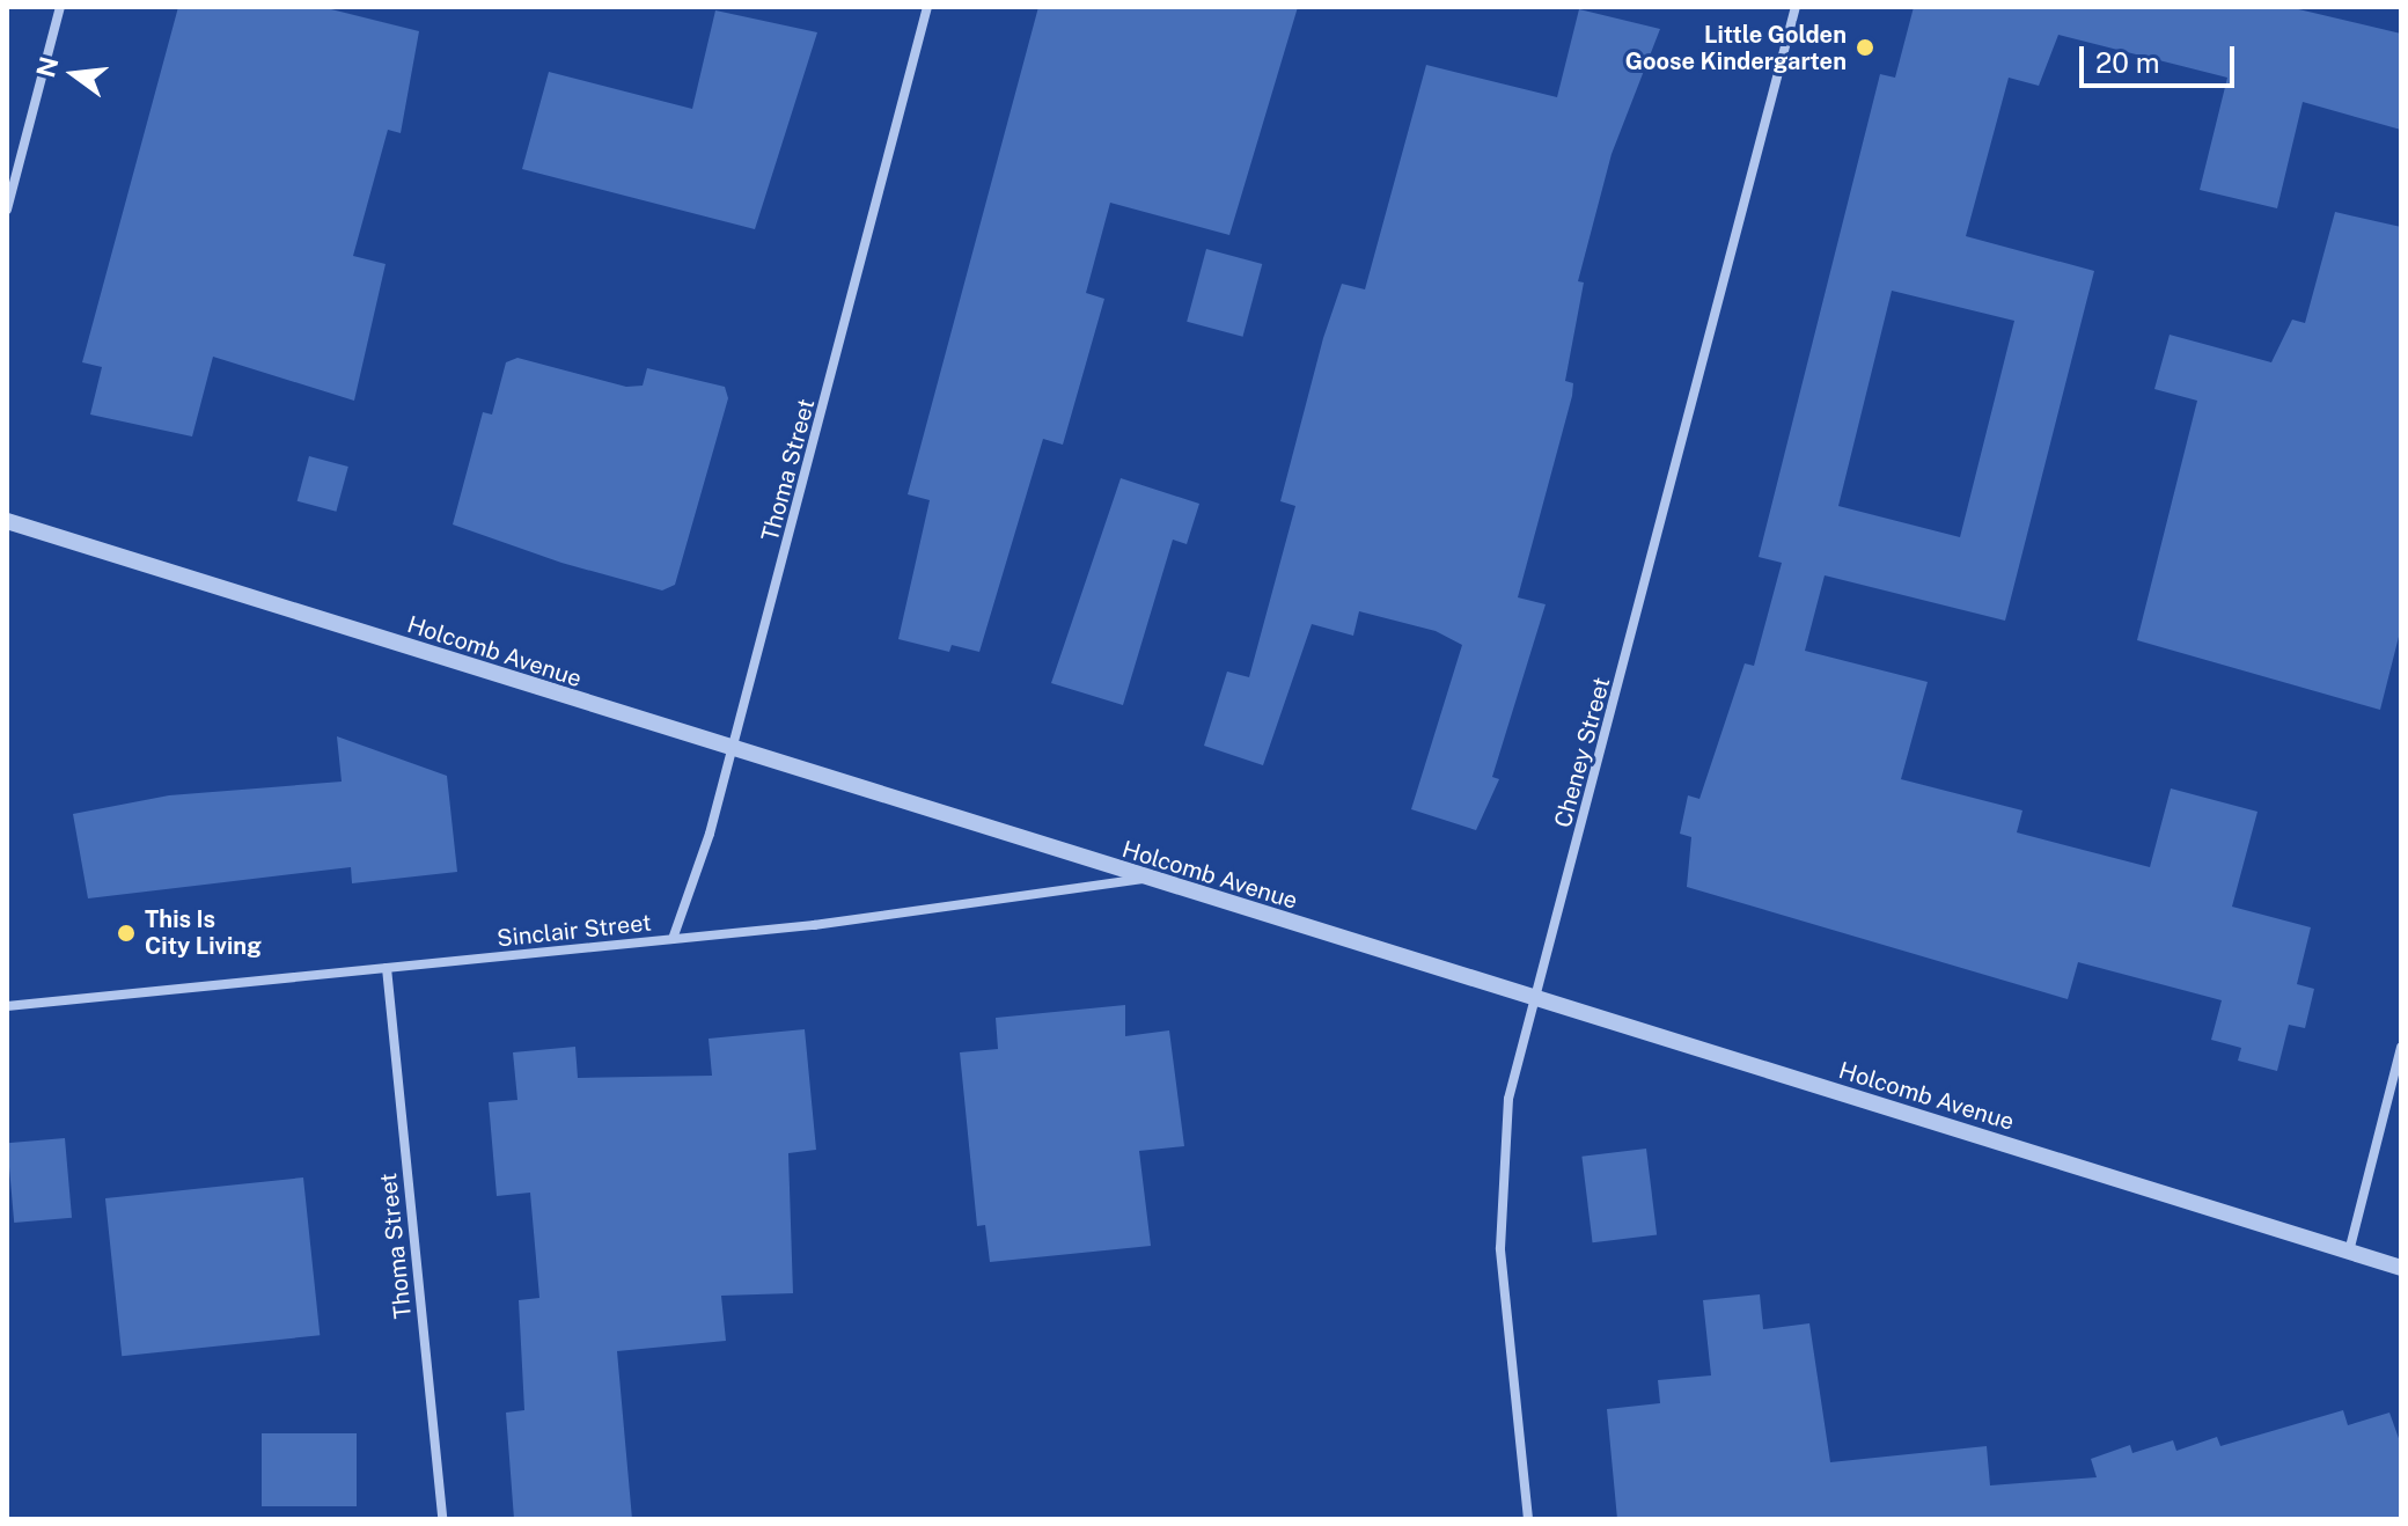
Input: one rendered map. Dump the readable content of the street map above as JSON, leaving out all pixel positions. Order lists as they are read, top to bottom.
{
  "streets": {
    "street": [
      "Thoma Street",
      "Holcomb Avenue",
      "Cheney Street",
      "Sinclair Street"
    ]
  },
  "crossings": [
    ["Thoma Street", "Holcomb Avenue"],
    ["Thoma Street", "Sinclair Street"],
    ["Holcomb Avenue", "Cheney Street"],
    ["Holcomb Avenue", "Sinclair Street"]
  ],
  "places": ["Little Golden Goose Kindergarten", "This Is City Living"],
  "scale_bar": "20 m",
  "north": "left"
}
